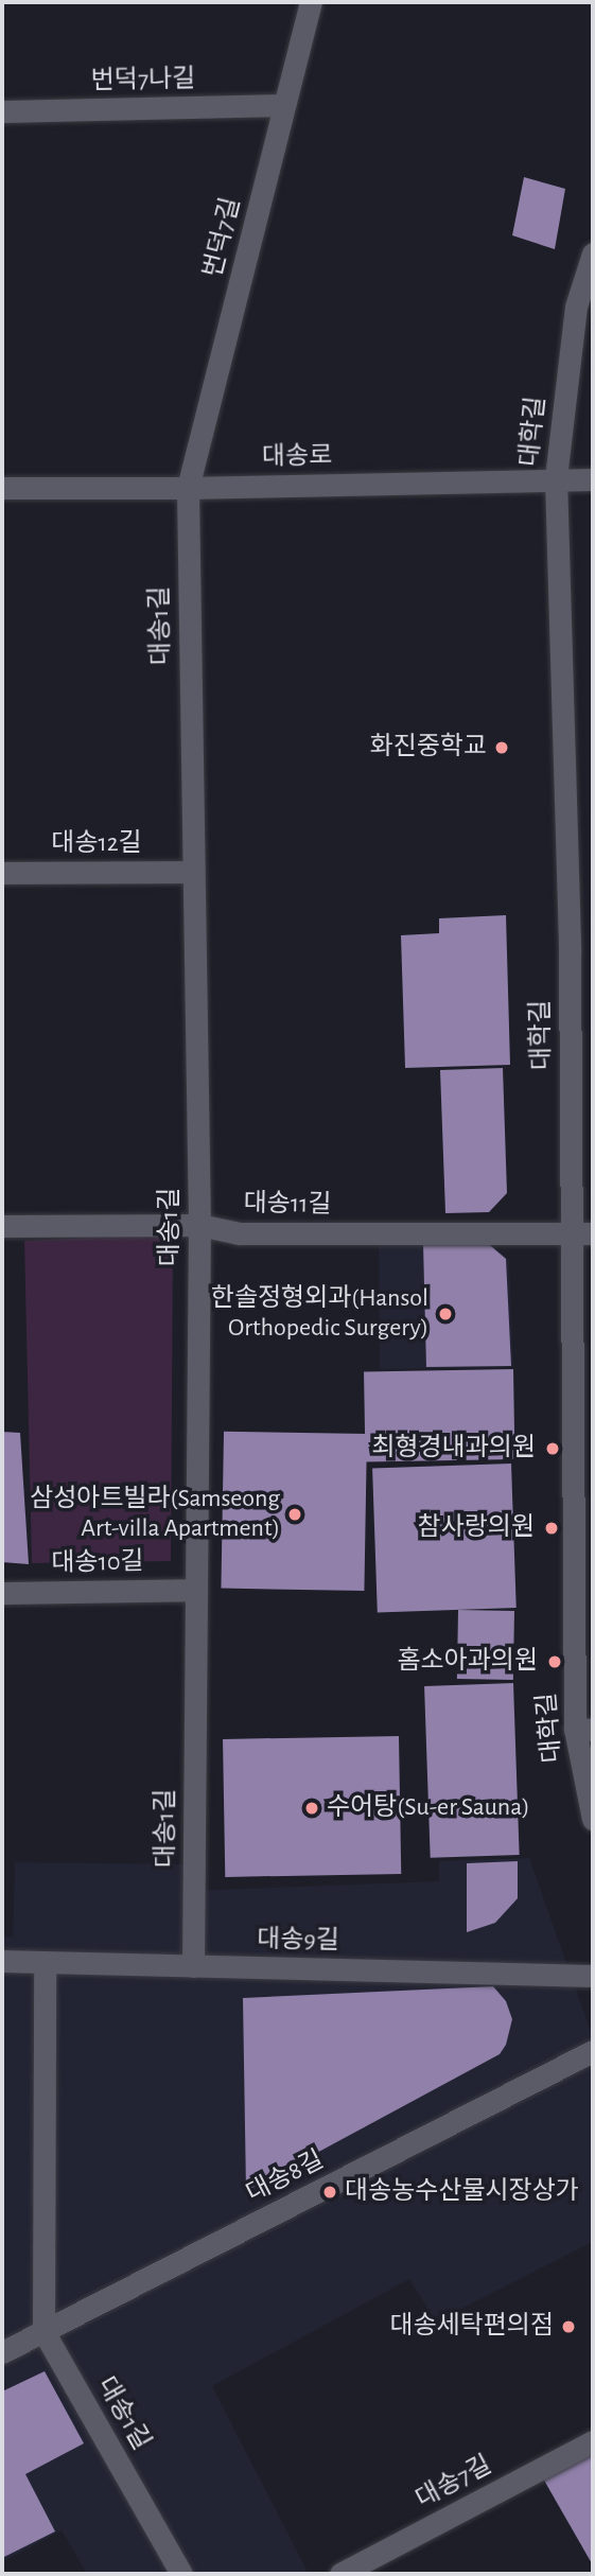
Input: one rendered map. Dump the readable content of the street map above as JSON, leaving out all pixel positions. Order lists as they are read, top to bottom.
{
  "streets": {
    "street": [
      "번덕7나길",
      "번덕7길",
      "대학길",
      "대송로",
      "대송1길",
      "대송12길",
      "대송11길",
      "대송10길",
      "대송9길",
      "대송8길",
      "대송7길"
    ]
  },
  "crossings": [
    ["번덕7나길", "번덕7길"],
    ["번덕7길", "대송로"],
    ["번덕7길", "대송1길"],
    ["대학길", "대송로"],
    ["대학길", "대송11길"],
    ["대송로", "대송1길"],
    ["대송1길", "대송12길"],
    ["대송1길", "대송11길"],
    ["대송1길", "대송10길"],
    ["대송1길", "대송9길"],
    ["대송1길", "대송8길"]
  ],
  "places": [
    "화진중학교",
    "한솔정형외과(Hansol Orthopedic Surgery)",
    "최형경내과의원",
    "삼성아트빌라(Samseong Art-villa Apartment)",
    "참사랑의원",
    "홈소아과의원",
    "수어탕(Su-er Sauna)",
    "대송농수산물시장상가",
    "대송세탁편의점"
  ]
}
